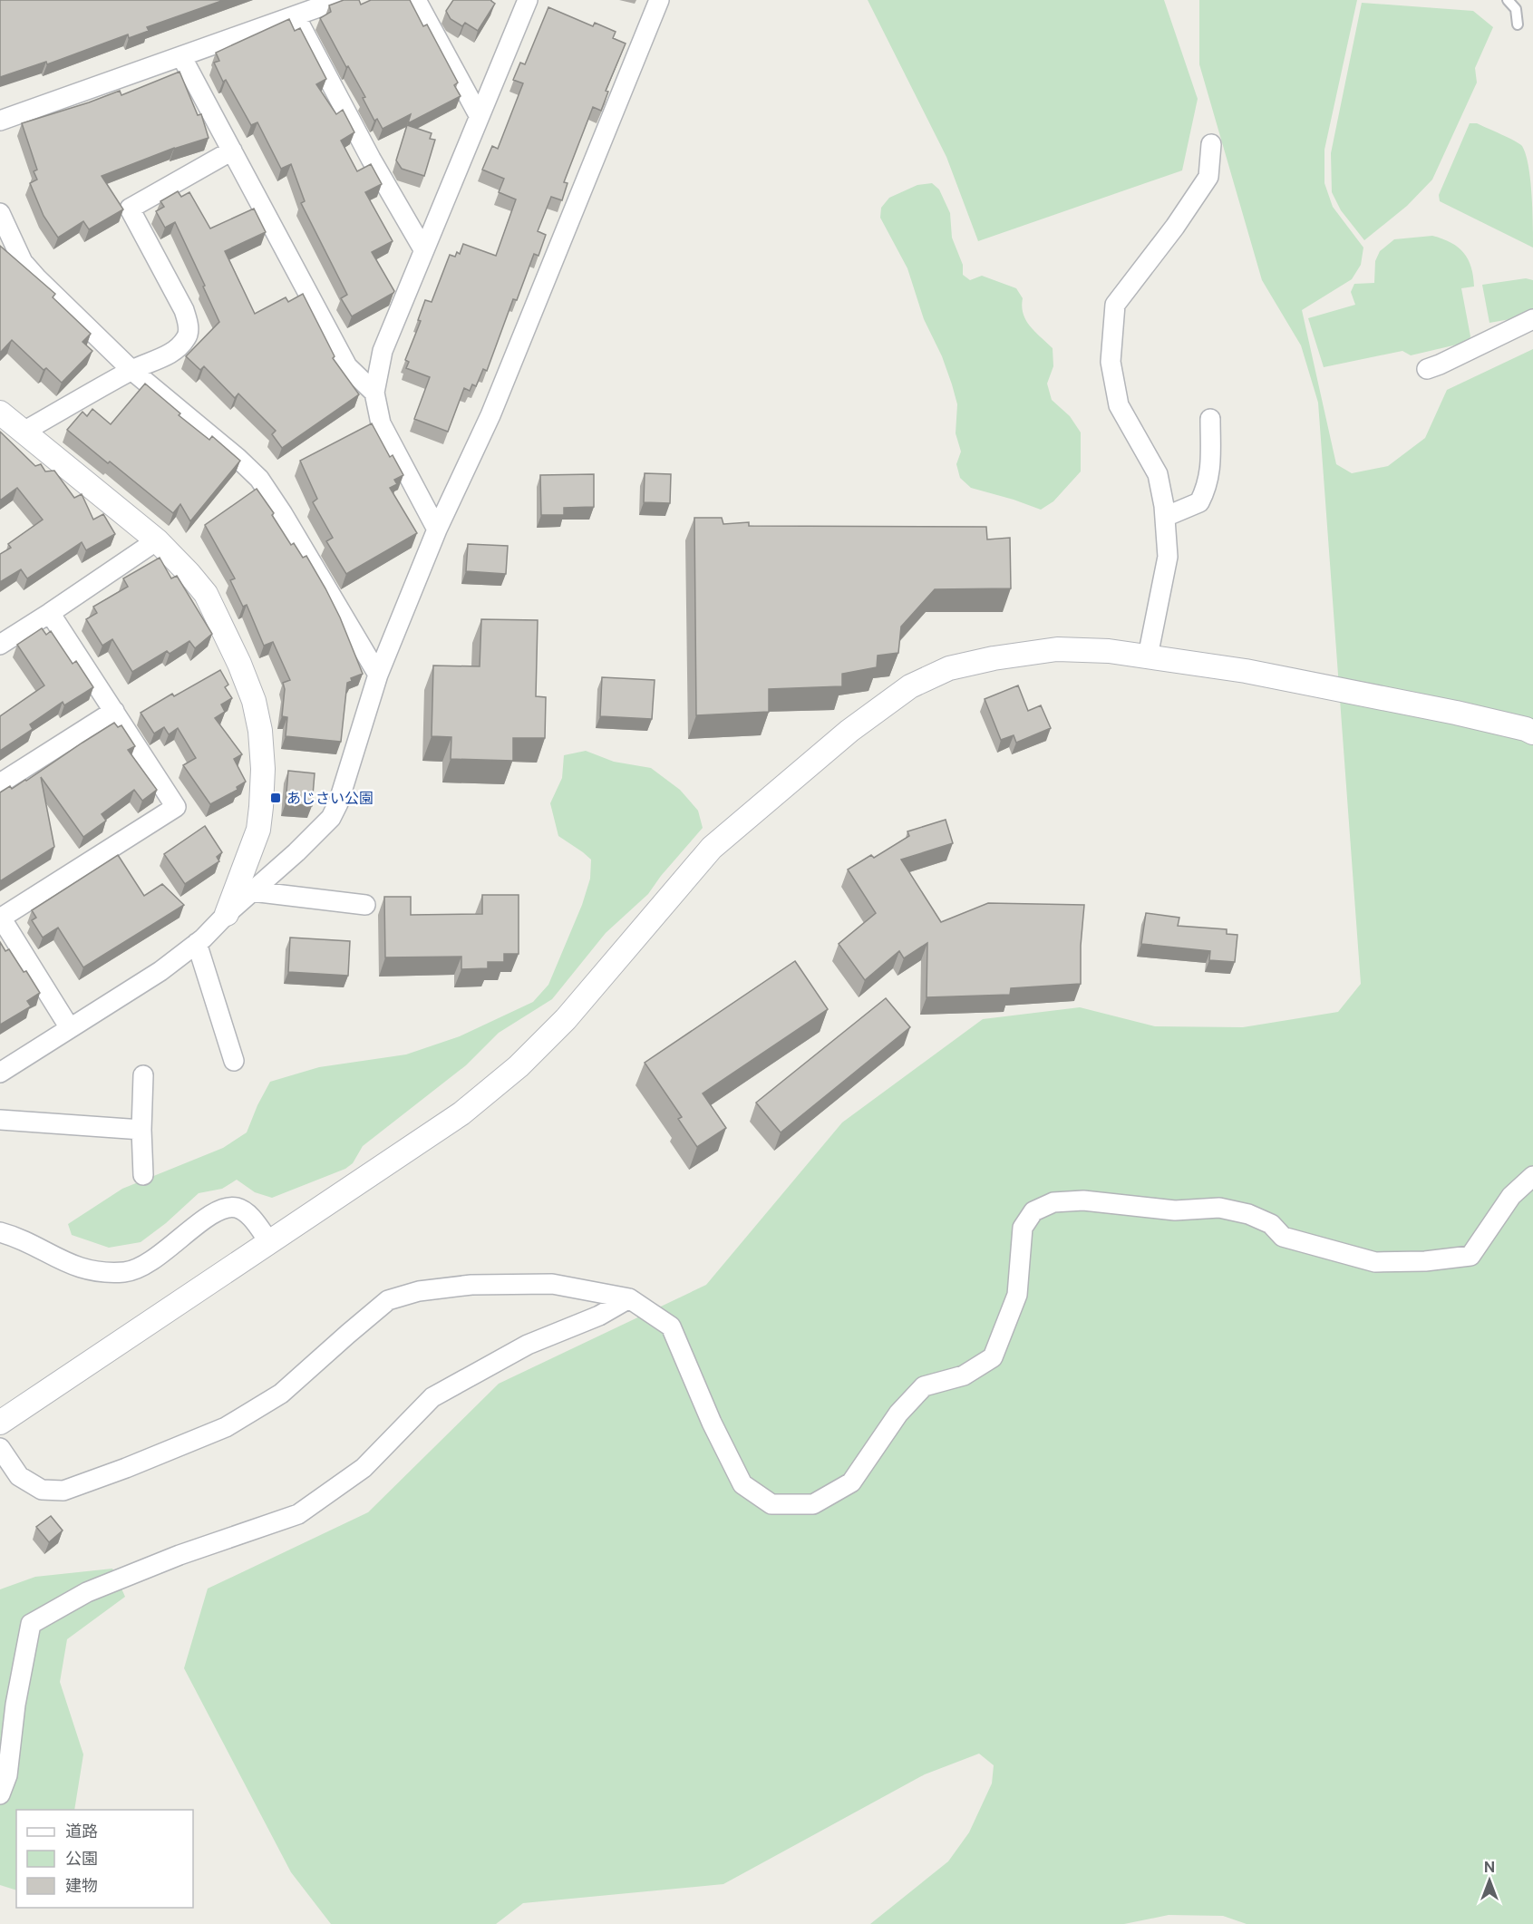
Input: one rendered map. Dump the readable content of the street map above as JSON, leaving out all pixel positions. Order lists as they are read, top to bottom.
{
  "places": {
    "transit": ["あじさい公園"]
  },
  "legend": ["道路", "公園", "建物"],
  "north": "top"
}
